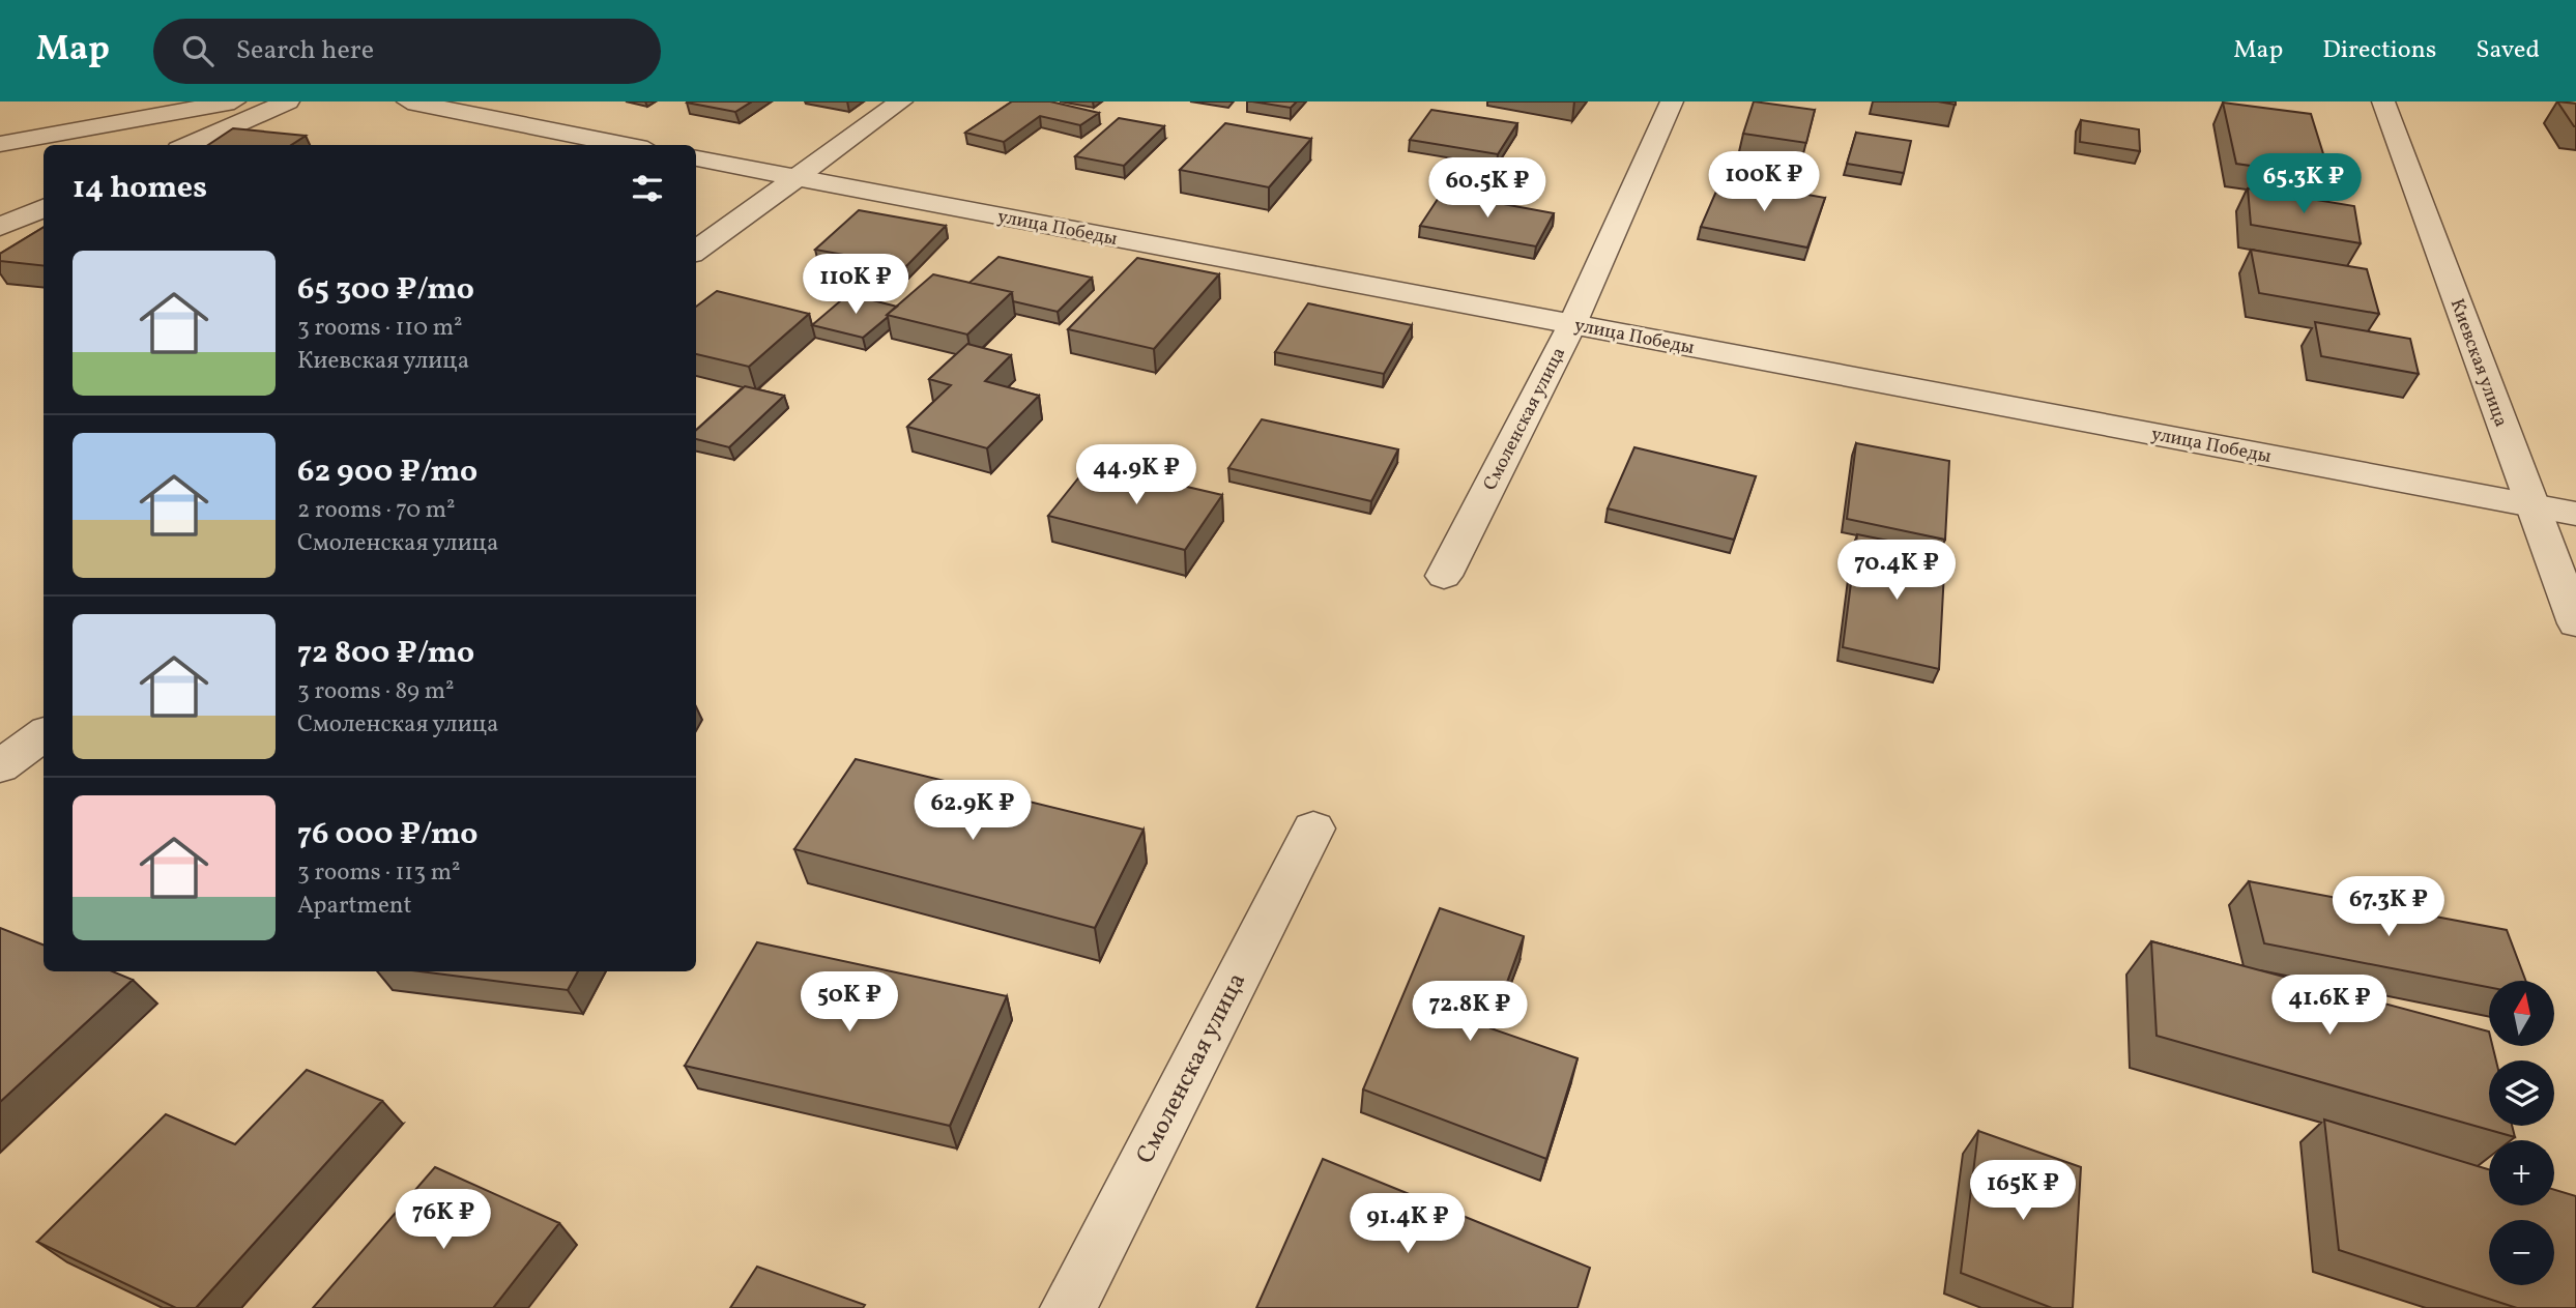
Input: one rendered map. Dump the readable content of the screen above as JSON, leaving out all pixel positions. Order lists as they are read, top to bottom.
{
  "streets": {
    "street": ["улица Победы", "Киевская улица", "Смоленская улица"]
  },
  "crossings": [
    ["улица Победы", "Киевская улица"],
    ["улица Победы", "Смоленская улица"]
  ],
  "north": "top",
  "page": {
    "header": "Map",
    "search": "Search here",
    "nav": ["Map", "Directions", "Saved"],
    "heading": "14 homes",
    "price": [
      "100K ₽",
      "65.3K ₽",
      "60.5K ₽",
      "110K ₽",
      "44.9K ₽",
      "70.4K ₽",
      "62.9K ₽",
      "67.3K ₽",
      "50K ₽",
      "41.6K ₽",
      "72.8K ₽",
      "165K ₽",
      "76K ₽",
      "91.4K ₽"
    ],
    "list": [
      {
        "name": "65 300 ₽/mo",
        "note": "3 rooms · 110 m² · Киевская улица"
      },
      {
        "name": "62 900 ₽/mo",
        "note": "2 rooms · 70 m² · Смоленская улица"
      },
      {
        "name": "72 800 ₽/mo",
        "note": "3 rooms · 89 m² · Смоленская улица"
      },
      {
        "name": "76 000 ₽/mo",
        "note": "3 rooms · 113 m² · Apartment"
      }
    ],
    "map_buttons": ["+", "−"]
  }
}
